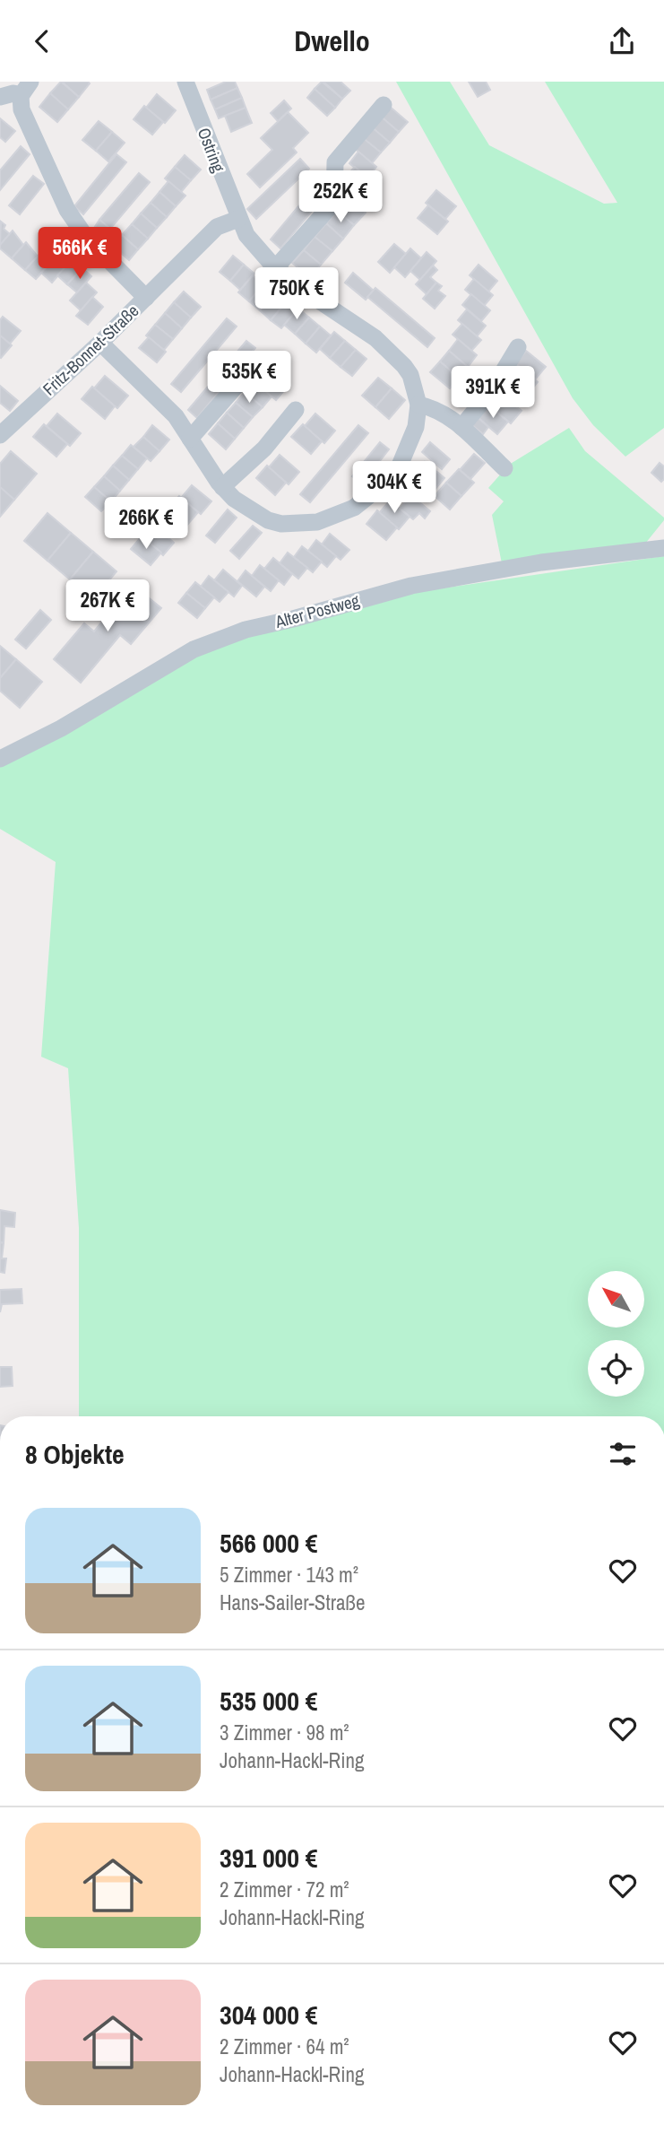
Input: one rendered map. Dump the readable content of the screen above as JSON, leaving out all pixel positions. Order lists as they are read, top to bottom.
{
  "streets": {
    "street": ["Ostring", "Fritz-Bonnet-Straße", "Alter Postweg"]
  },
  "crossings": [
    ["Ostring", "Fritz-Bonnet-Straße"]
  ],
  "north": "top left",
  "page": {
    "header": "Dwello",
    "price": [
      "252K €",
      "566K €",
      "750K €",
      "535K €",
      "391K €",
      "304K €",
      "266K €",
      "267K €"
    ],
    "heading": "8 Objekte",
    "list": [
      {
        "name": "566 000 €",
        "note": "5 Zimmer · 143 m² · Hans-Sailer-Straße"
      },
      {
        "name": "535 000 €",
        "note": "3 Zimmer · 98 m² · Johann-Hackl-Ring"
      },
      {
        "name": "391 000 €",
        "note": "2 Zimmer · 72 m² · Johann-Hackl-Ring"
      },
      {
        "name": "304 000 €",
        "note": "2 Zimmer · 64 m² · Johann-Hackl-Ring"
      }
    ]
  }
}
